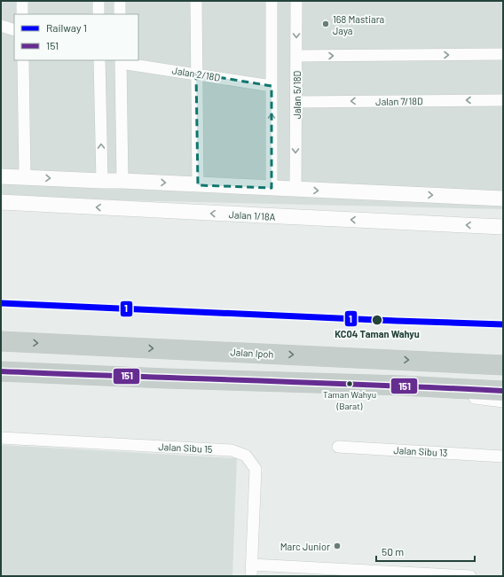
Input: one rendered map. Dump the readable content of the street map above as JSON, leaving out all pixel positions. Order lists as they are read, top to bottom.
{
  "streets": {
    "highway": ["Jalan Ipoh"],
    "street": [
      "Jalan 2/18D",
      "Jalan 5/18D",
      "Jalan 7/18D",
      "Jalan 1/18A",
      "Jalan Sibu 15",
      "Jalan Sibu 13"
    ]
  },
  "crossings": [
    ["Jalan 5/18D", "Jalan 7/18D"]
  ],
  "places": [
    "168 Mastiara Jaya",
    "KC04 Taman Wahyu",
    "Taman Wahyu (Barat)",
    "Marc Junior"
  ],
  "lines": ["rail line 1", "transit line 151"],
  "legend": ["Railway 1", "151"],
  "scale_bar": "50 m"
}
